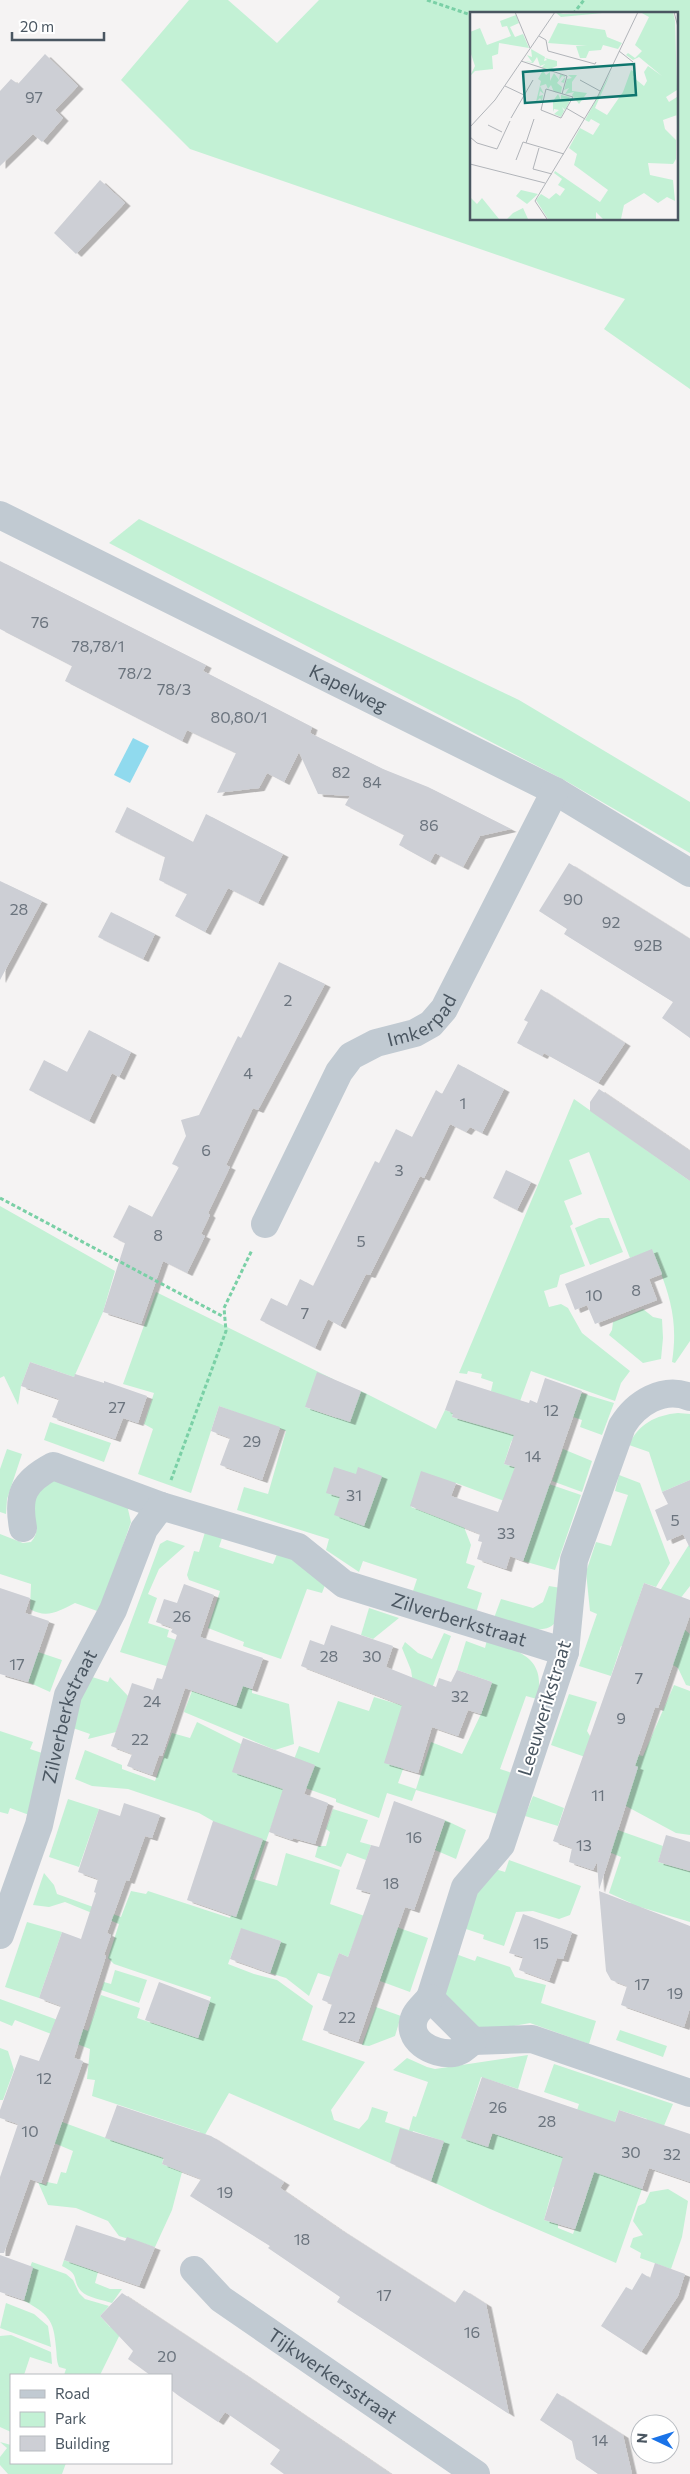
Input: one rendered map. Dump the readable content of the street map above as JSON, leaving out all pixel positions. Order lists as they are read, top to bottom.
{
  "streets": {
    "street": [
      "Kapelweg",
      "Imkerpad",
      "Zilverberkstraat",
      "Leeuwerikstraat",
      "Tijkwerkersstraat"
    ]
  },
  "crossings": [
    ["Kapelweg", "Imkerpad"],
    ["Zilverberkstraat", "Leeuwerikstraat"]
  ],
  "house_numbers": [
    "97",
    "76",
    "78,78/1",
    "78/2",
    "78/3",
    "80,80/1",
    "82",
    "84",
    "86",
    "90",
    "28",
    "92",
    "92B",
    "2",
    "4",
    "1",
    "6",
    "3",
    "8",
    "5",
    "8",
    "10",
    "7",
    "27",
    "12",
    "29",
    "14",
    "31",
    "5",
    "33",
    "26",
    "28",
    "30",
    "17",
    "7",
    "32",
    "24",
    "9",
    "22",
    "11",
    "16",
    "13",
    "18",
    "15",
    "17",
    "19",
    "22",
    "12",
    "26",
    "28",
    "10",
    "30",
    "32",
    "19",
    "18",
    "17",
    "16",
    "20",
    "14"
  ],
  "legend": ["Road", "Park", "Building"],
  "scale_bar": "20 m",
  "north": "left"
}
